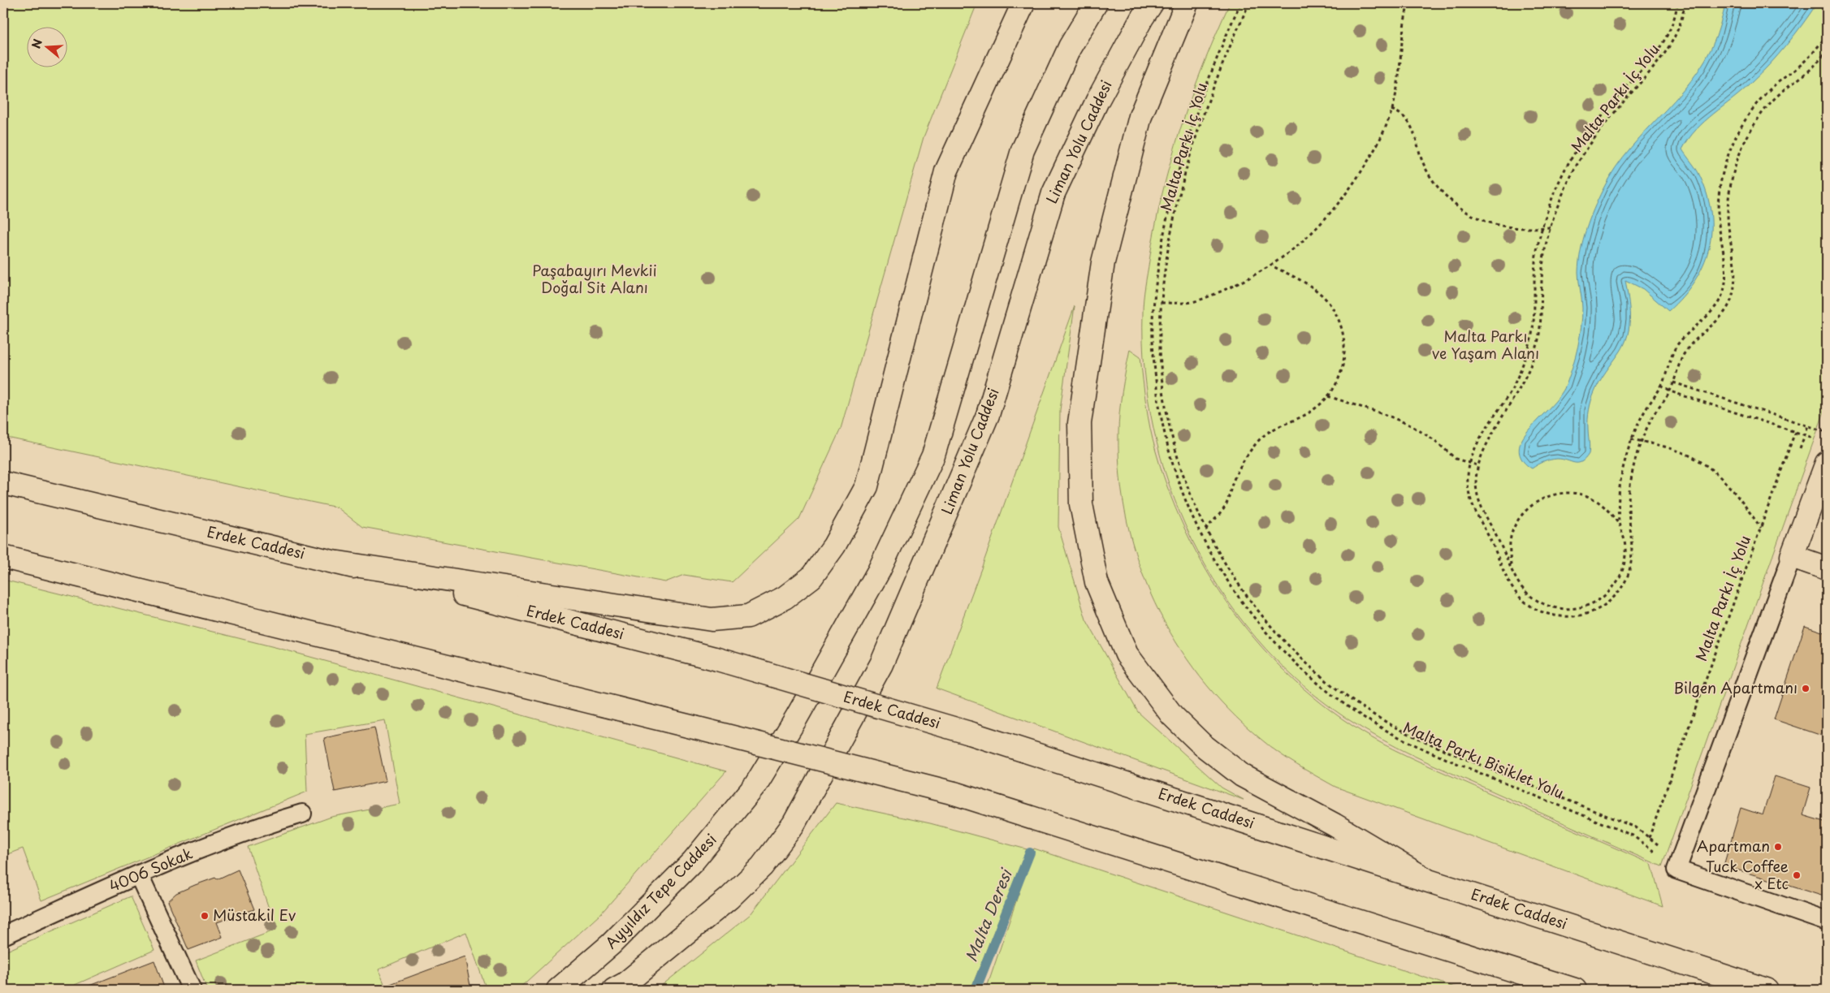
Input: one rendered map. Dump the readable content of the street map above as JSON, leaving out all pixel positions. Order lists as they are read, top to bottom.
{
  "streets": {
    "main road": ["Liman Yolu Caddesi", "Erdek Caddesi", "Ayyıldız Tepe Caddesi"],
    "lane": ["4006 Sokak"],
    "path": ["Malta Parkı İç Yolu", "Malta Parkı Bisiklet Yolu"]
  },
  "crossings": [
    ["Malta Parkı İç Yolu", "Malta Parkı Bisiklet Yolu"]
  ],
  "water": ["Malta Deresi"],
  "parks": ["Paşabayırı Mevkii Doğal Sit Alanı", "Malta Parkı ve Yaşam Alanı"],
  "places": [
    "Bilgen Apartmanı",
    "Apartman",
    "Tuck Coffee x Etc",
    "Müstakil Ev"
  ],
  "north": "left"
}
